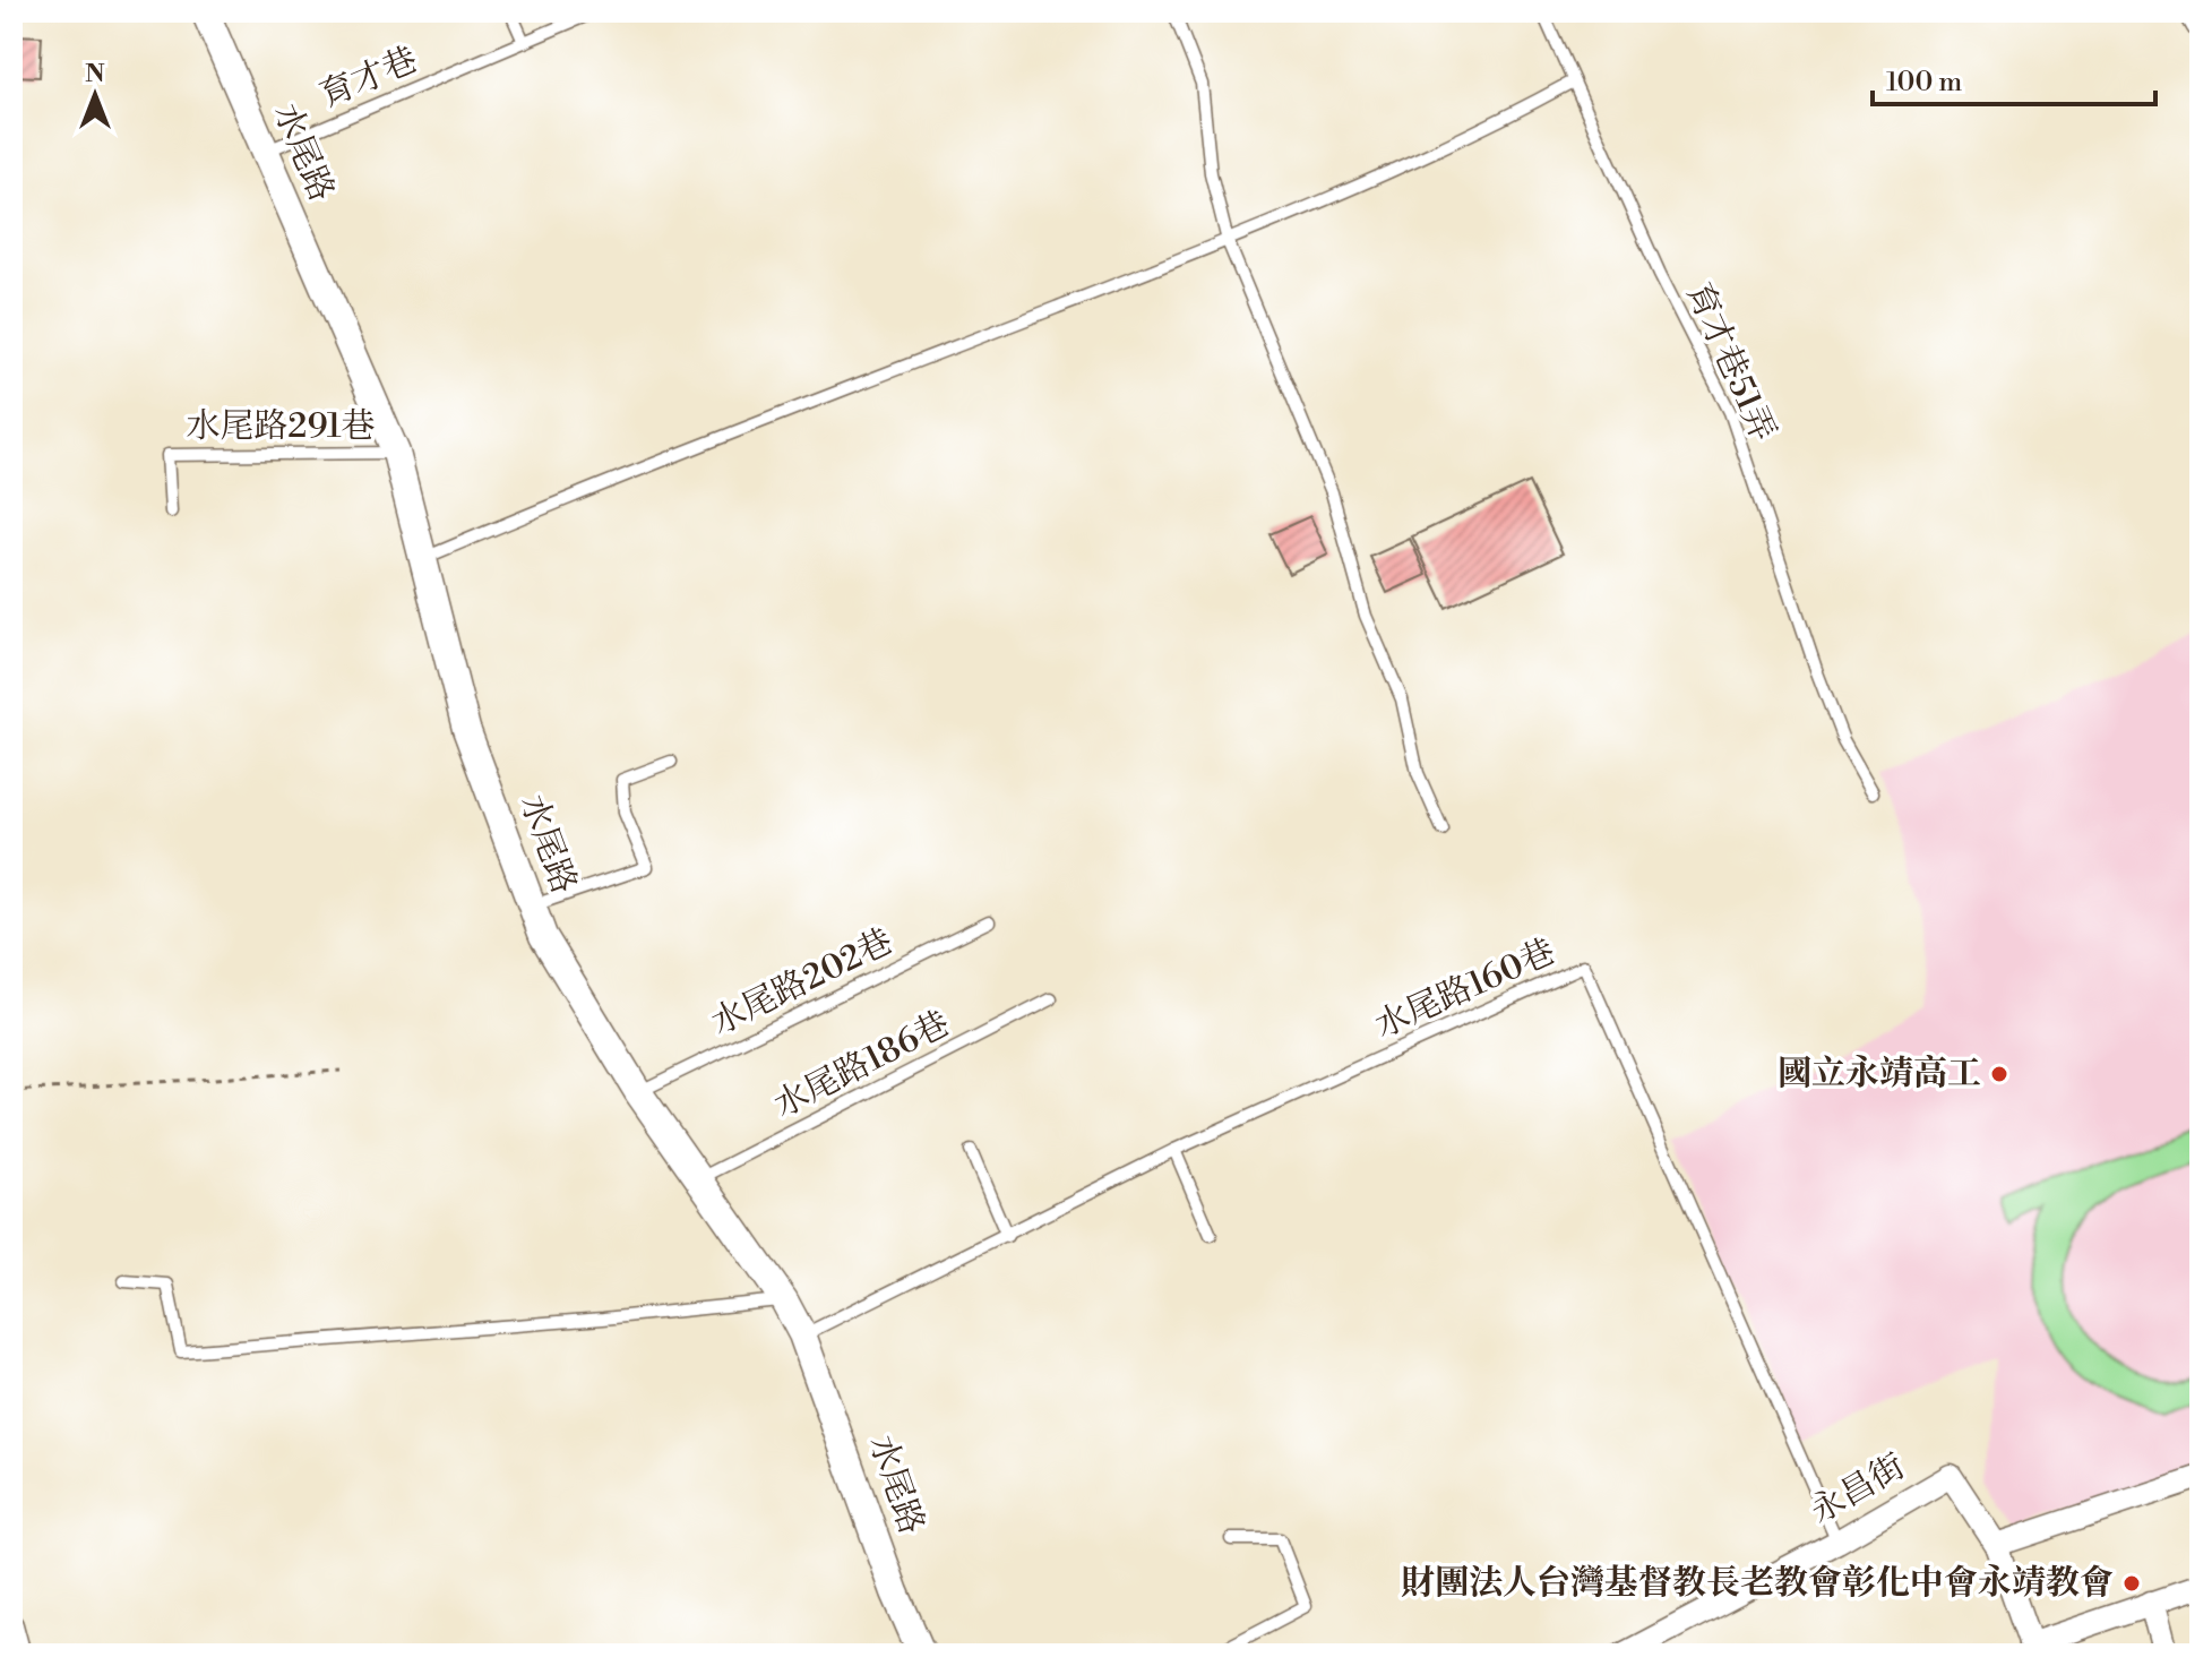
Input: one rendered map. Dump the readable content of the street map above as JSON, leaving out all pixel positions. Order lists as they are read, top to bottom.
{
  "streets": {
    "street": ["水尾路", "永昌街"],
    "lane": [
      "育才巷",
      "育才巷51弄",
      "水尾路291巷",
      "水尾路202巷",
      "水尾路160巷",
      "水尾路186巷"
    ]
  },
  "crossings": [
    ["育才巷", "水尾路"],
    ["水尾路", "水尾路291巷"],
    ["水尾路", "水尾路202巷"],
    ["水尾路", "水尾路160巷"],
    ["水尾路", "水尾路186巷"],
    ["水尾路160巷", "永昌街"]
  ],
  "places": ["國立永靖高工", "財團法人台灣基督教長老教會彰化中會永靖教會"],
  "scale_bar": "100 m",
  "north": "top"
}
